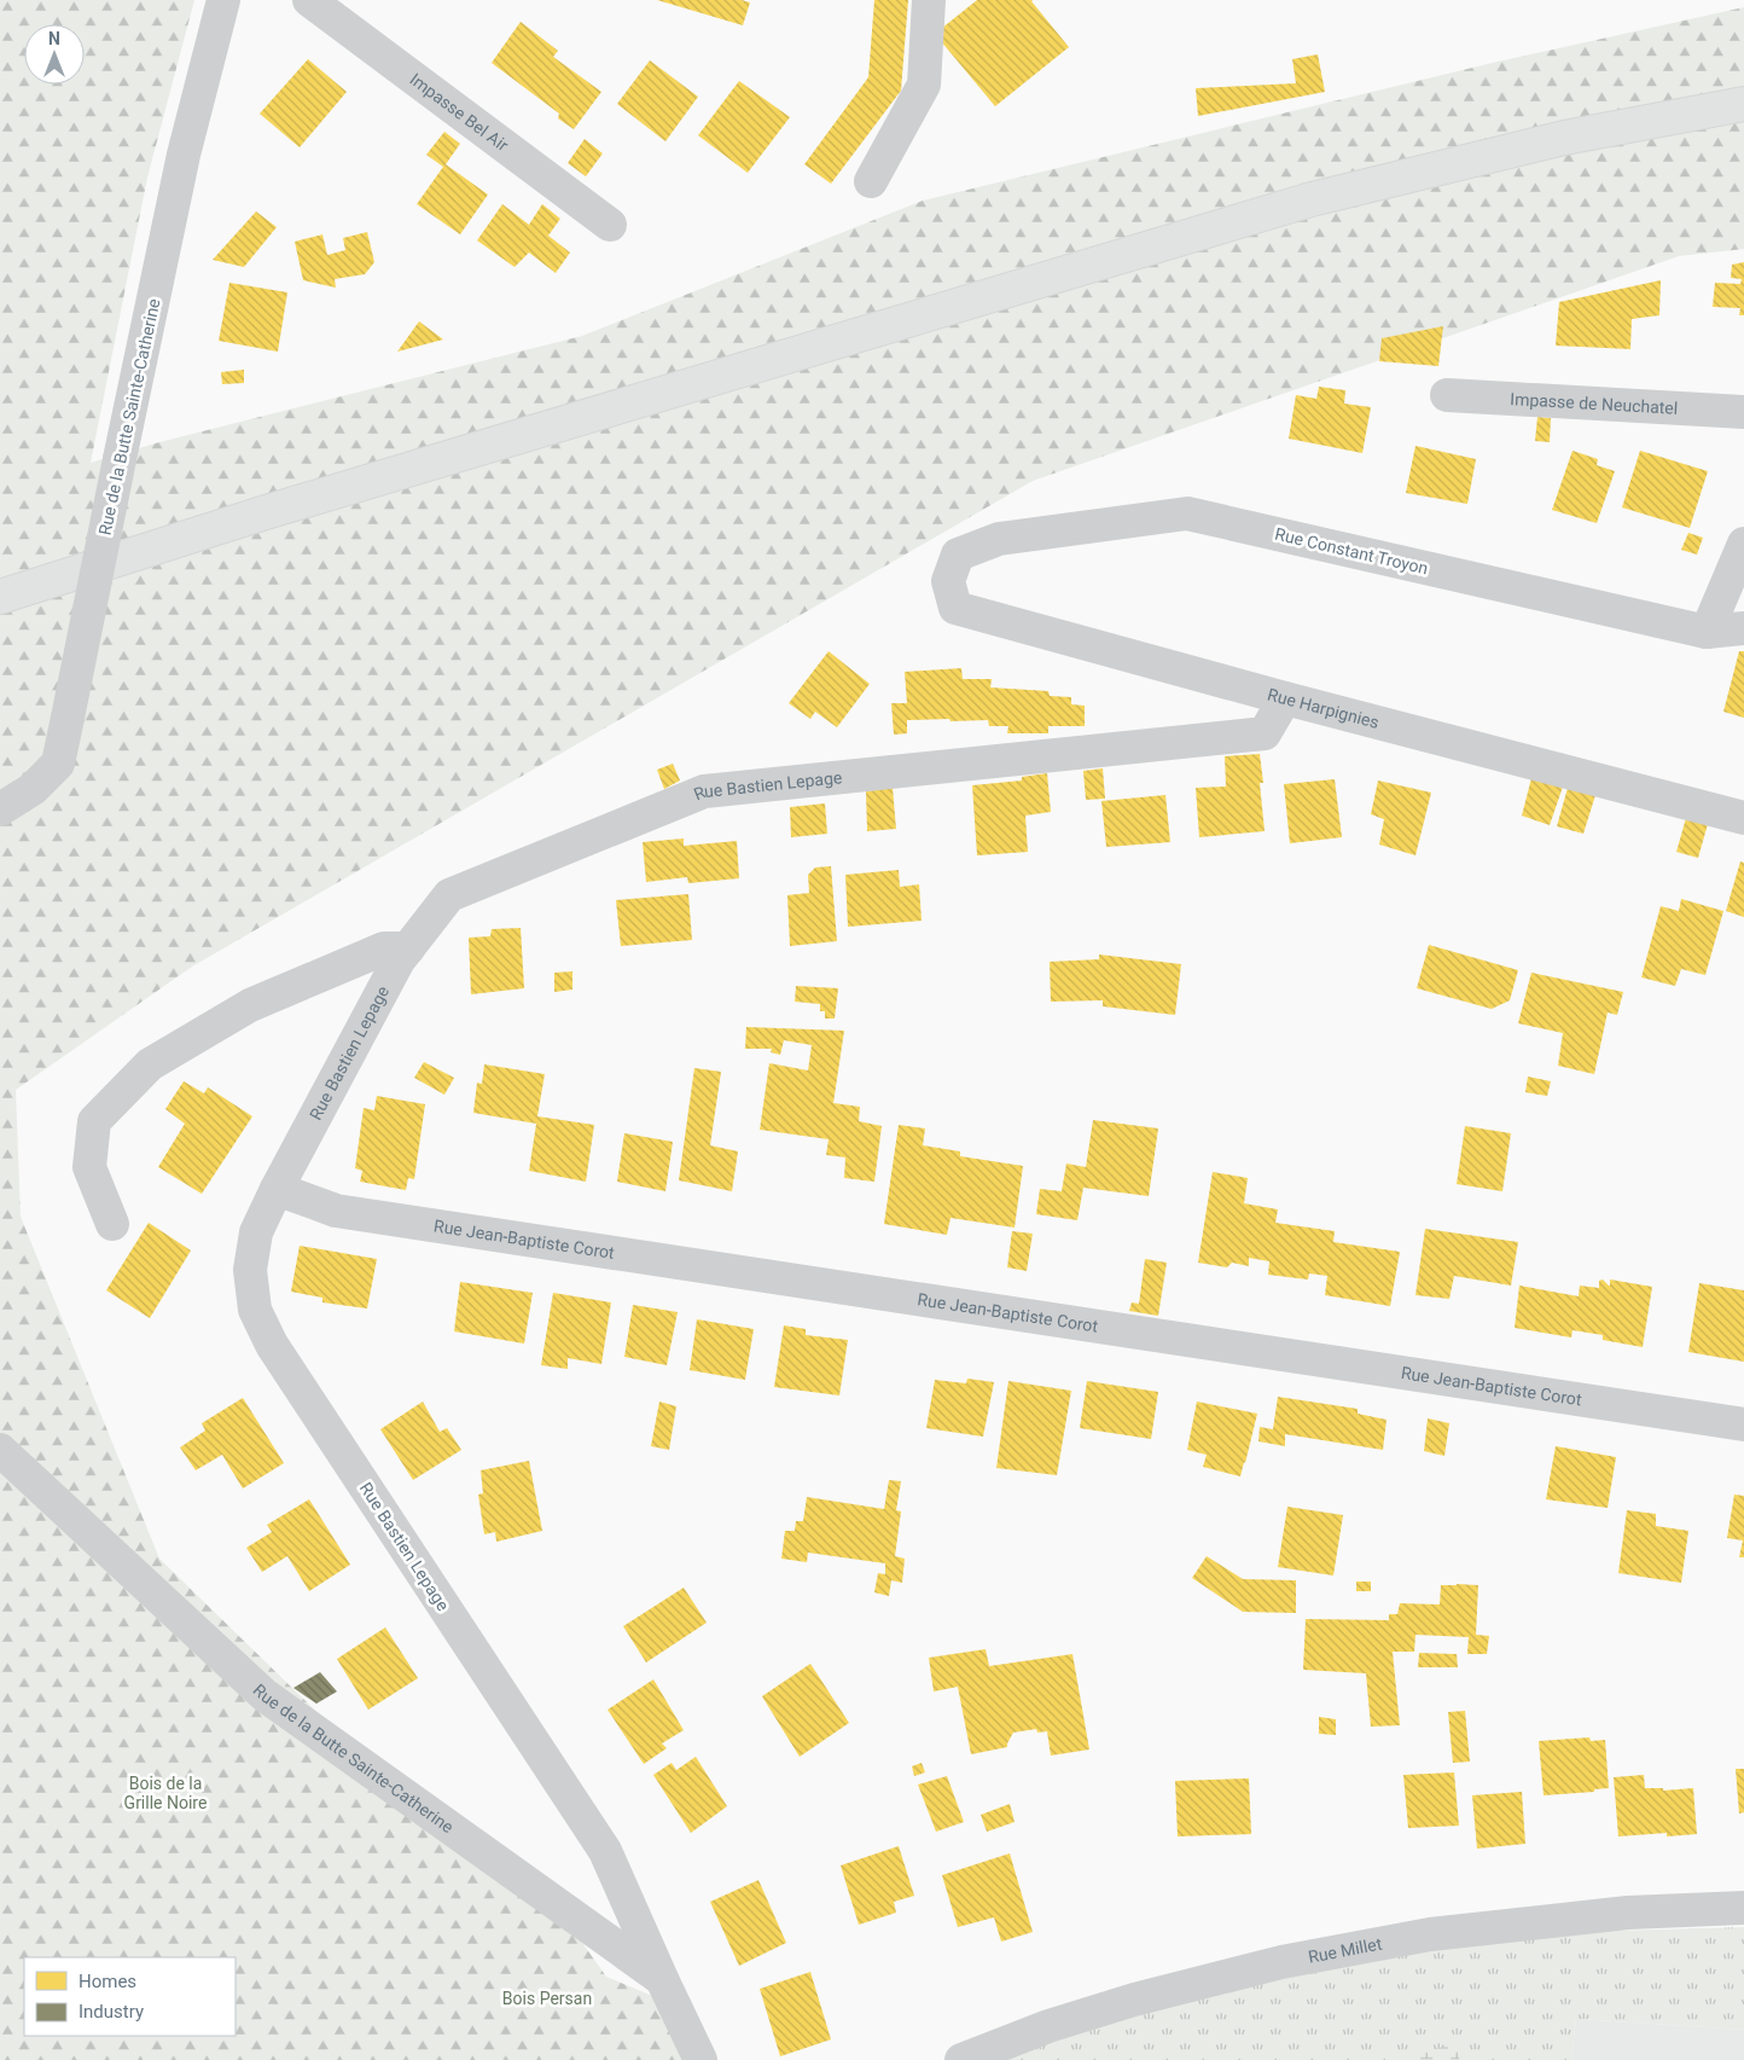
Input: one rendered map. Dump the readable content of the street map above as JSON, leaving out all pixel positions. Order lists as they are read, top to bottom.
{
  "streets": {
    "street": [
      "Impasse Bel Air",
      "Impasse de Neuchatel",
      "Rue de la Butte Sainte-Catherine",
      "Rue Constant Troyon",
      "Rue Harpignies",
      "Rue Bastien Lepage",
      "Rue Jean-Baptiste Corot",
      "Rue Millet"
    ]
  },
  "crossings": [
    ["Rue de la Butte Sainte-Catherine", "Rue Bastien Lepage"],
    ["Rue Constant Troyon", "Rue Harpignies"],
    ["Rue Harpignies", "Rue Bastien Lepage"],
    ["Rue Bastien Lepage", "Rue Jean-Baptiste Corot"]
  ],
  "parks": ["Bois de la Grille Noire", "Bois Persan"],
  "legend": ["Homes", "Industry"],
  "north": "top"
}
